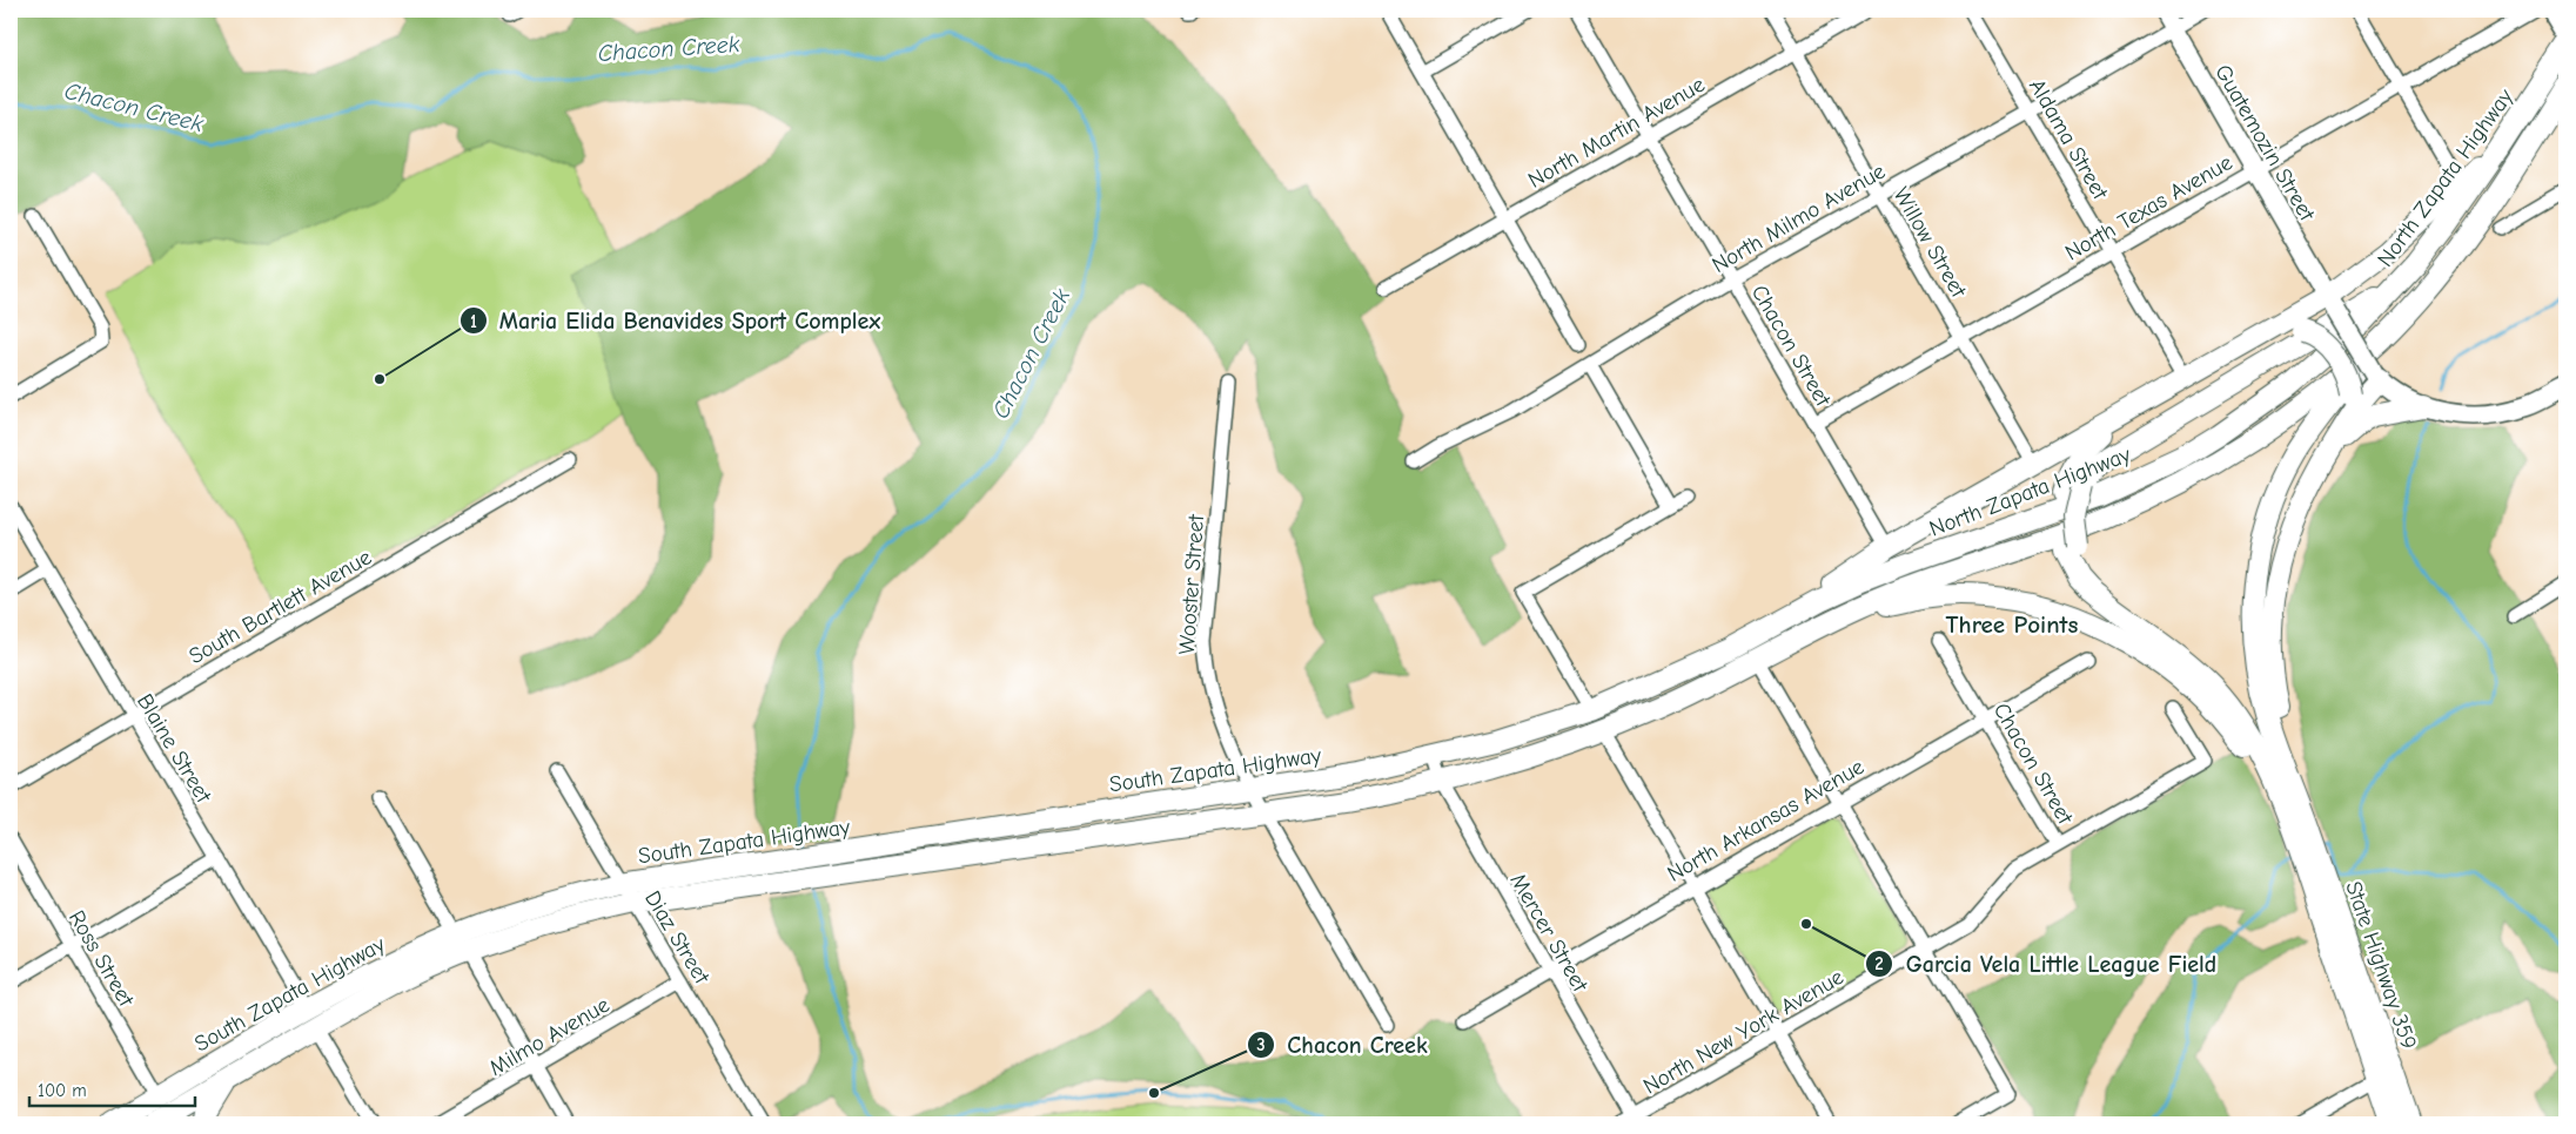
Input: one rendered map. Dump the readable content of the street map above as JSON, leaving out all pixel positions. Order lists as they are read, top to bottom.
{
  "streets": {
    "main road": [
      "Guatemozin Street",
      "North Zapata Highway",
      "South Zapata Highway",
      "State Highway 359"
    ],
    "street": [
      "North Martin Avenue",
      "Aldama Street",
      "North Texas Avenue",
      "North Milmo Avenue",
      "Willow Street",
      "Chacon Street",
      "Wooster Street",
      "South Bartlett Avenue",
      "Blaine Street",
      "North Arkansas Avenue",
      "Mercer Street",
      "Diaz Street",
      "Ross Street",
      "North New York Avenue",
      "Milmo Avenue"
    ]
  },
  "crossings": [
    ["North Martin Avenue", "Willow Street"],
    ["North Martin Avenue", "Chacon Street"],
    ["Aldama Street", "North Texas Avenue"],
    ["Aldama Street", "North Milmo Avenue"],
    ["Guatemozin Street", "North Texas Avenue"],
    ["Guatemozin Street", "North Milmo Avenue"],
    ["North Zapata Highway", "South Zapata Highway"],
    ["North Zapata Highway", "Mercer Street"],
    ["North Texas Avenue", "Willow Street"],
    ["North Texas Avenue", "Chacon Street"],
    ["North Milmo Avenue", "Willow Street"],
    ["North Milmo Avenue", "Chacon Street"],
    ["Chacon Street", "North Arkansas Avenue"],
    ["Chacon Street", "North New York Avenue"],
    ["Wooster Street", "South Zapata Highway"],
    ["South Bartlett Avenue", "Blaine Street"],
    ["Blaine Street", "South Zapata Highway"],
    ["South Zapata Highway", "Mercer Street"],
    ["South Zapata Highway", "Diaz Street"],
    ["South Zapata Highway", "Ross Street"],
    ["North Arkansas Avenue", "Mercer Street"],
    ["Mercer Street", "North New York Avenue"],
    ["Diaz Street", "Milmo Avenue"]
  ],
  "districts": ["Three Points"],
  "water": ["Chacon Creek"],
  "places": ["Maria Elida Benavides Sport Complex", "Garcia Vela Little League Field", "Chacon Creek"],
  "scale_bar": "100 m"
}
